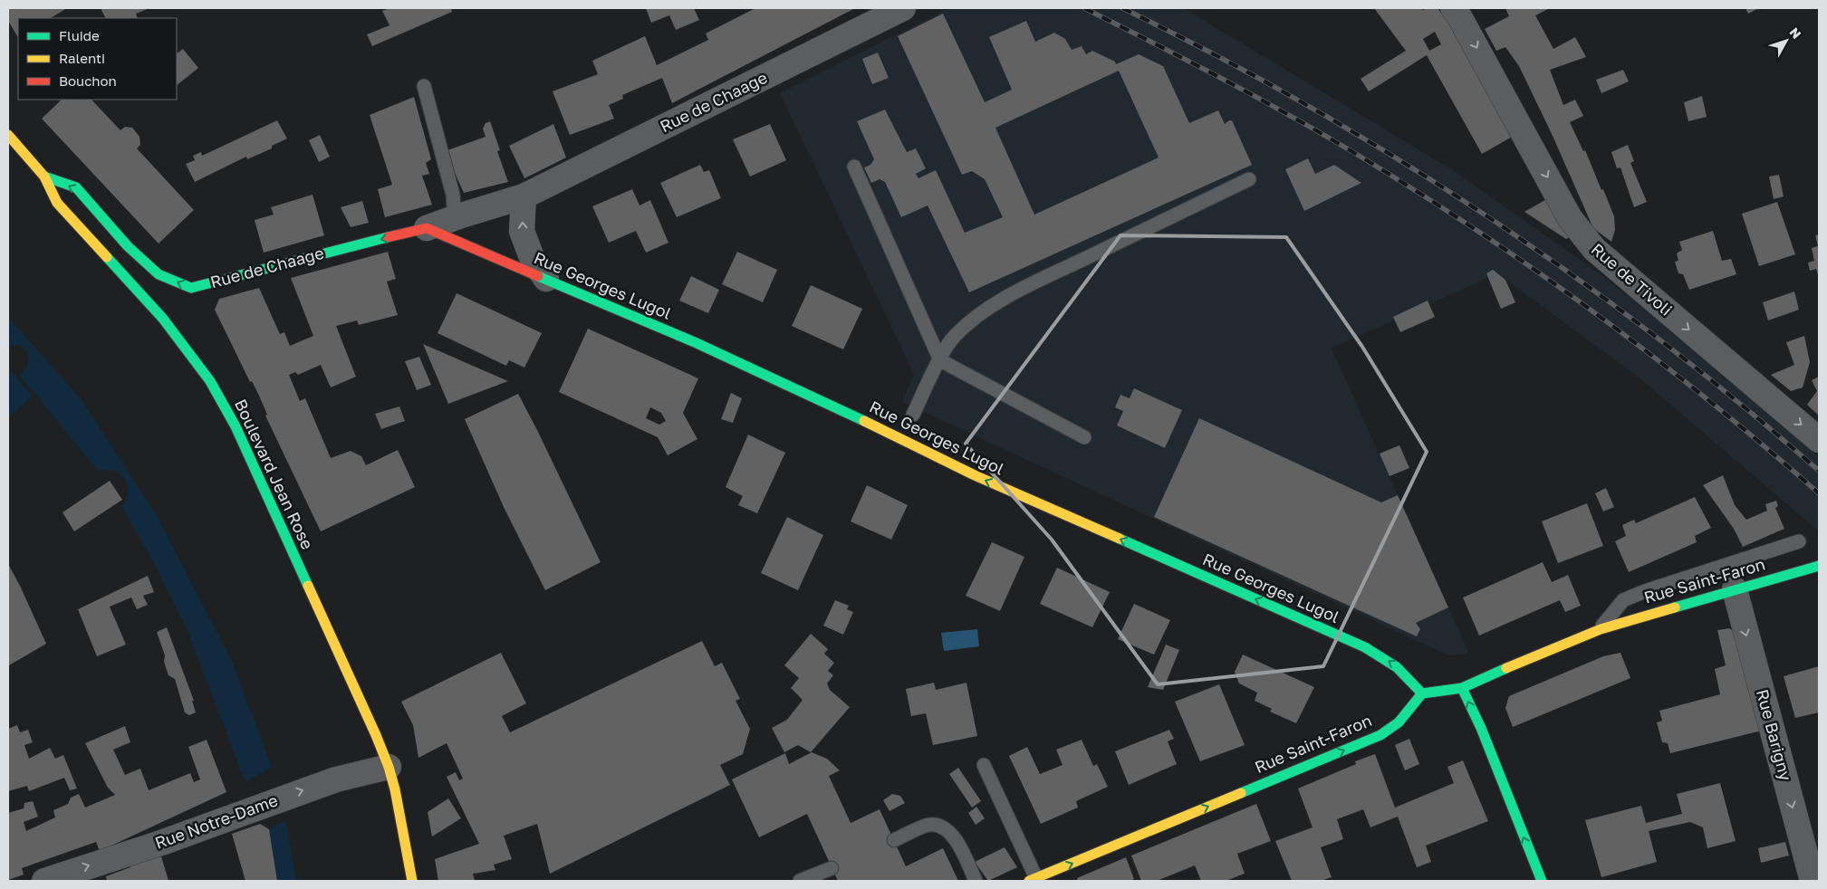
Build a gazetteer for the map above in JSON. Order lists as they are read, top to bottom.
{
  "streets": {
    "street": [
      "Rue de Chaage",
      "Rue de Tivoli",
      "Rue Georges Lugol",
      "Boulevard Jean Rose",
      "Rue Saint-Faron",
      "Rue Barigny",
      "Rue Notre-Dame"
    ]
  },
  "crossings": [
    ["Rue de Chaage", "Rue Georges Lugol"],
    ["Rue de Chaage", "Boulevard Jean Rose"],
    ["Rue Georges Lugol", "Rue Saint-Faron"],
    ["Boulevard Jean Rose", "Rue Notre-Dame"],
    ["Rue Saint-Faron", "Rue Barigny"]
  ],
  "one_way": [
    "Rue de Chaage",
    "Rue de Tivoli",
    "Rue Georges Lugol",
    "Rue Saint-Faron",
    "Rue Barigny",
    "Rue Notre-Dame"
  ],
  "legend": ["Fluide", "Ralenti", "Bouchon"],
  "north": "top right"
}
